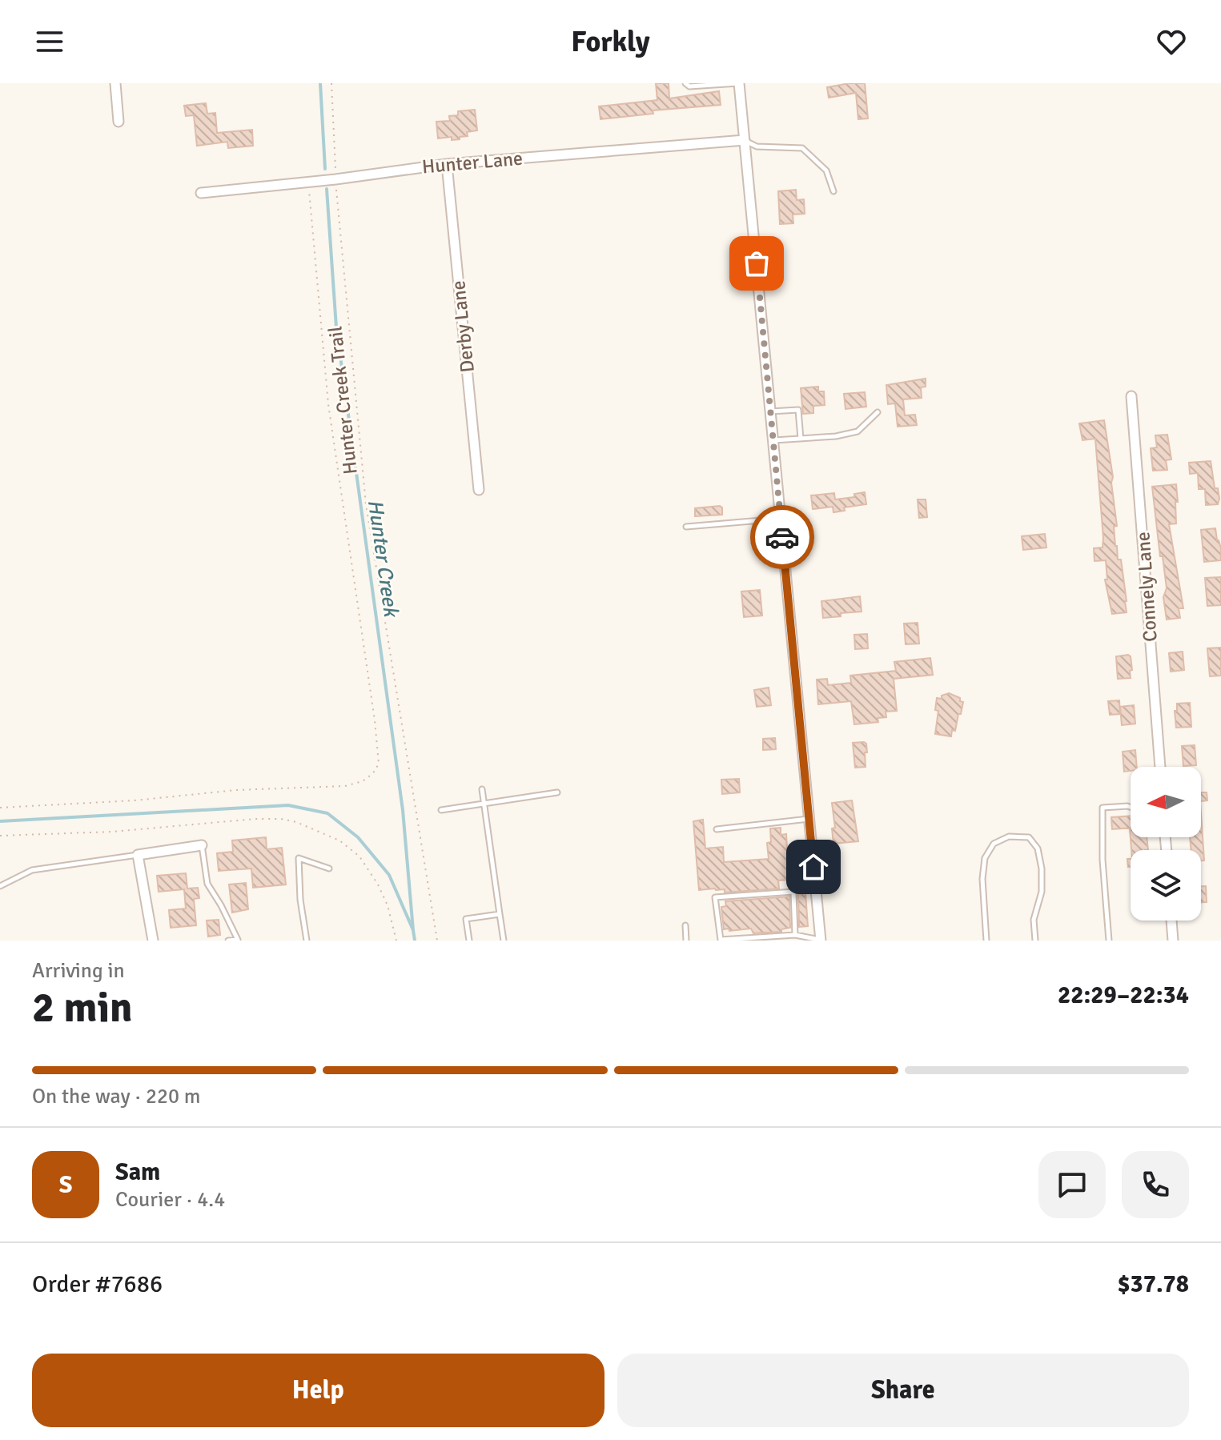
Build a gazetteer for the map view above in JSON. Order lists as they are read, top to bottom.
{
  "streets": {
    "street": ["Hunter Lane", "Derby Lane", "Connely Lane"],
    "path": ["Hunter Creek Trail"]
  },
  "crossings": [
    ["Hunter Lane", "Derby Lane"],
    ["Hunter Lane", "Hunter Creek Trail"]
  ],
  "water": ["Hunter Creek"],
  "north": "left",
  "page": {
    "header": "Forkly",
    "heading": ["2 min", "Arriving in", "22:29–22:34"],
    "panel": [
      "Sam",
      "Courier · 4.4",
      "Order #7686",
      "$37.78"
    ],
    "bar": "On the way · 220 m",
    "round": "S",
    "buttons": ["Help", "Share"]
  }
}
